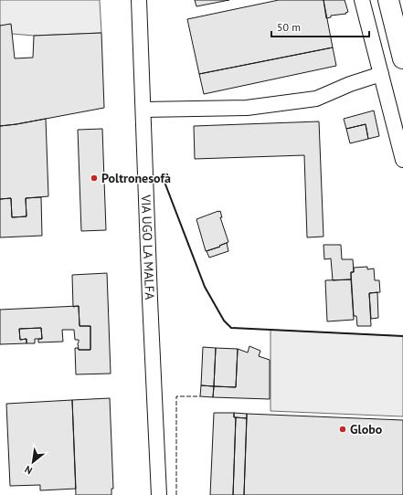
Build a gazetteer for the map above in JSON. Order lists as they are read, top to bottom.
{
  "streets": {
    "street": ["VIA UGO LA MALFA"]
  },
  "places": ["Poltronesofà", "Globo"],
  "scale_bar": "50 m",
  "north": "bottom left"
}
